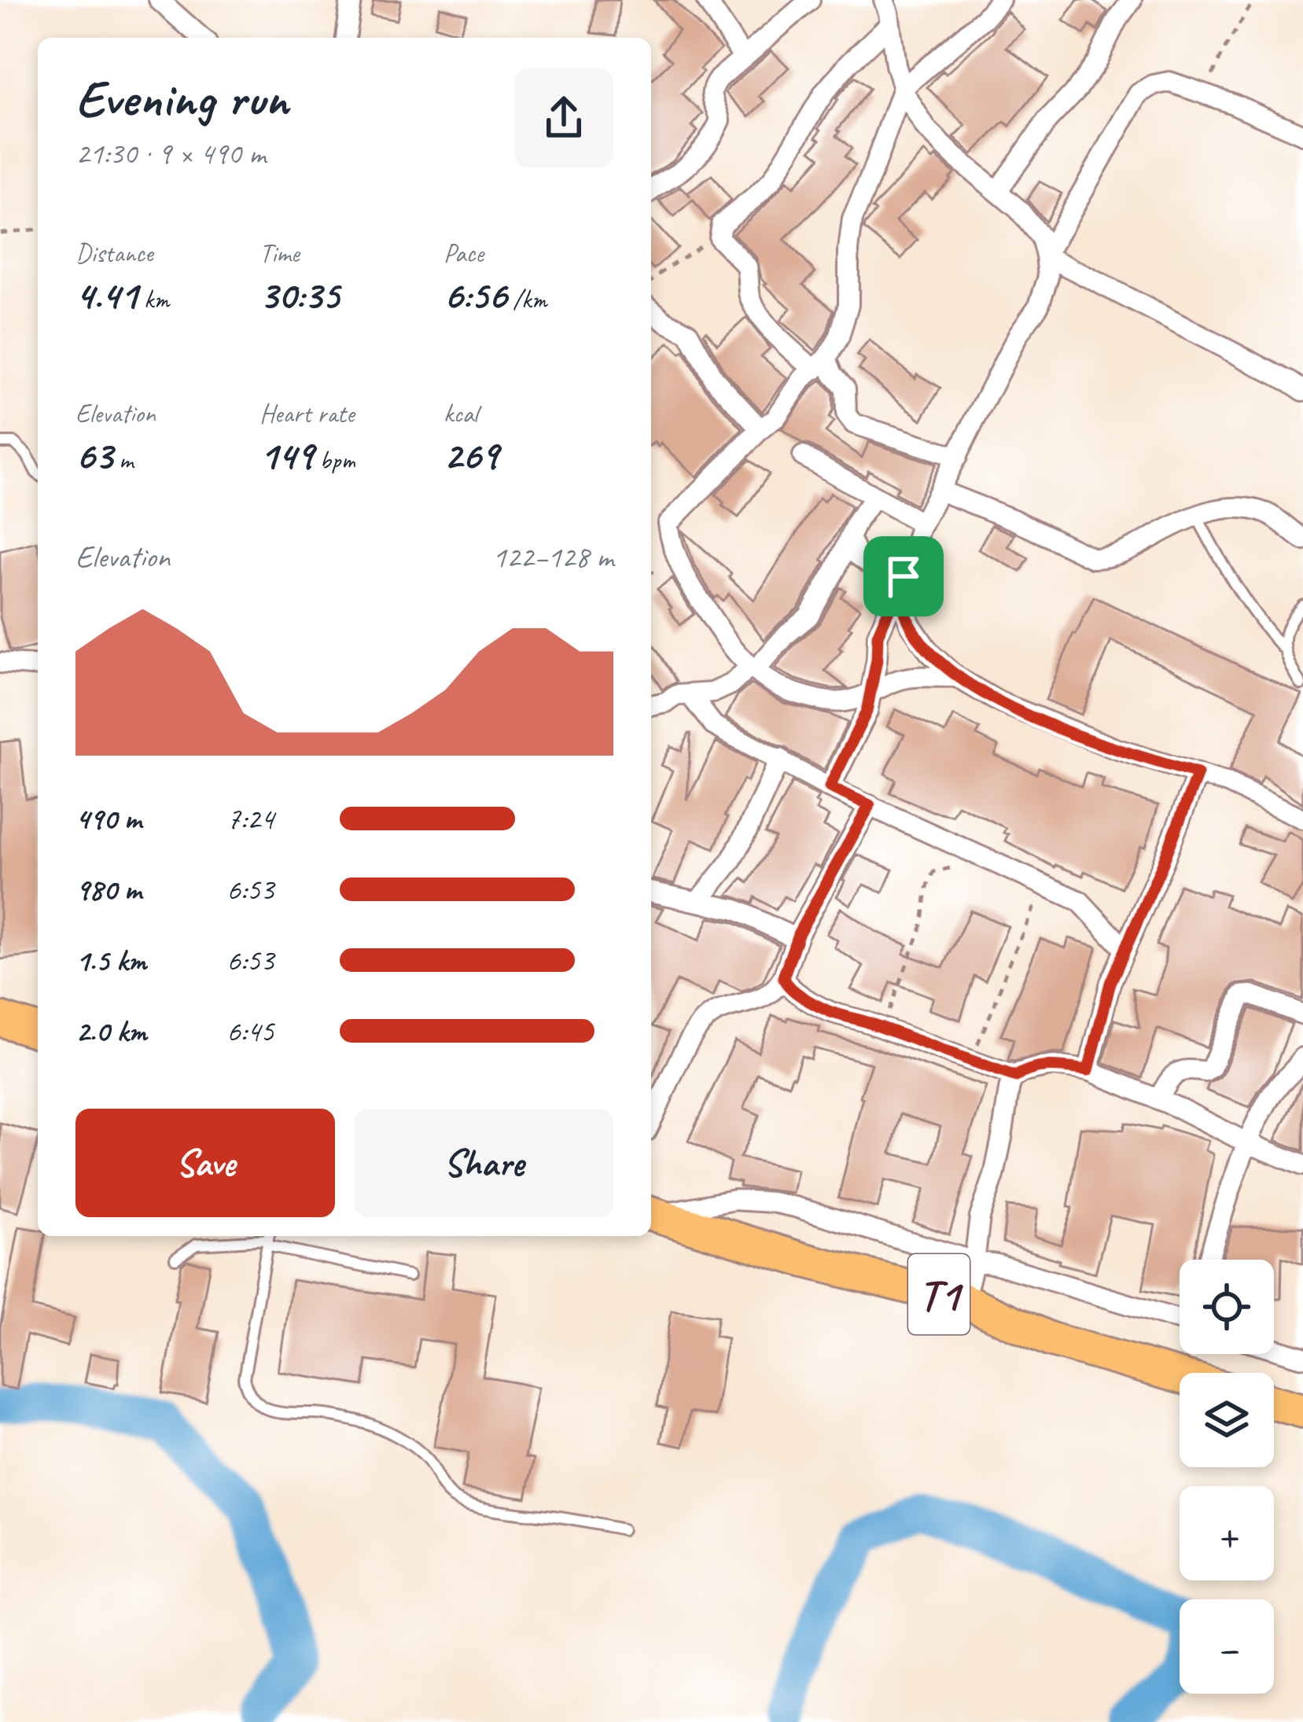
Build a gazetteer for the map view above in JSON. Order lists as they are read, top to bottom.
{
  "streets": {
    "highway": ["T1"]
  },
  "page": {
    "heading": ["Evening run", "21:30 · 9 × 490 m"],
    "stats": [
      ["Distance", "4.41 km"],
      ["Time", "30:35"],
      ["Pace", "6:56 /km"],
      ["Elevation", "63 m"],
      ["Heart rate", "149 bpm"],
      ["kcal", "269"]
    ],
    "chart": ["Elevation", "122–128 m"],
    "list": [
      {
        "name": "490 m",
        "note": "7:24"
      },
      {
        "name": "980 m",
        "note": "6:53"
      },
      {
        "name": "1.5 km",
        "note": "6:53"
      },
      {
        "name": "2.0 km",
        "note": "6:45"
      }
    ],
    "buttons": ["Save", "Share"],
    "map_buttons": ["+", "−"]
  }
}
